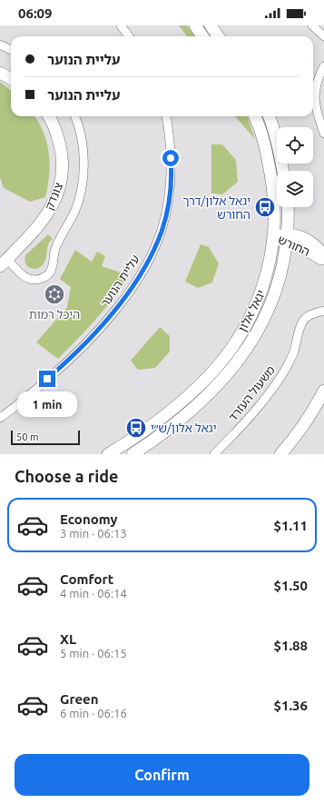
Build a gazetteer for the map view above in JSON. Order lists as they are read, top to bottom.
{
  "streets": {
    "street": [
      "צונדק",
      "החורש",
      "עליית הנוער",
      "יגאל אלון",
      "משעול העזרד"
    ]
  },
  "crossings": [
    ["החורש", "יגאל אלון"]
  ],
  "places": {
    "bus stop": ["יגאל אלון/דרך החורש", "יגאל אלון/ש״י"],
    "synagogue": ["היכל רמות"]
  },
  "scale_bar": "50 m",
  "page": {
    "status": "06:09",
    "banner": ["עליית הנוער", "עליית הנוער"],
    "bubble": "1 min",
    "scale": "50 m",
    "heading": "Choose a ride",
    "list": [
      {
        "name": "Economy",
        "note": "3 min · 06:13",
        "value": "$1.11"
      },
      {
        "name": "Comfort",
        "note": "4 min · 06:14",
        "value": "$1.50"
      },
      {
        "name": "XL",
        "note": "5 min · 06:15",
        "value": "$1.88"
      },
      {
        "name": "Green",
        "note": "6 min · 06:16",
        "value": "$1.36"
      }
    ],
    "buttons": "Confirm"
  }
}
